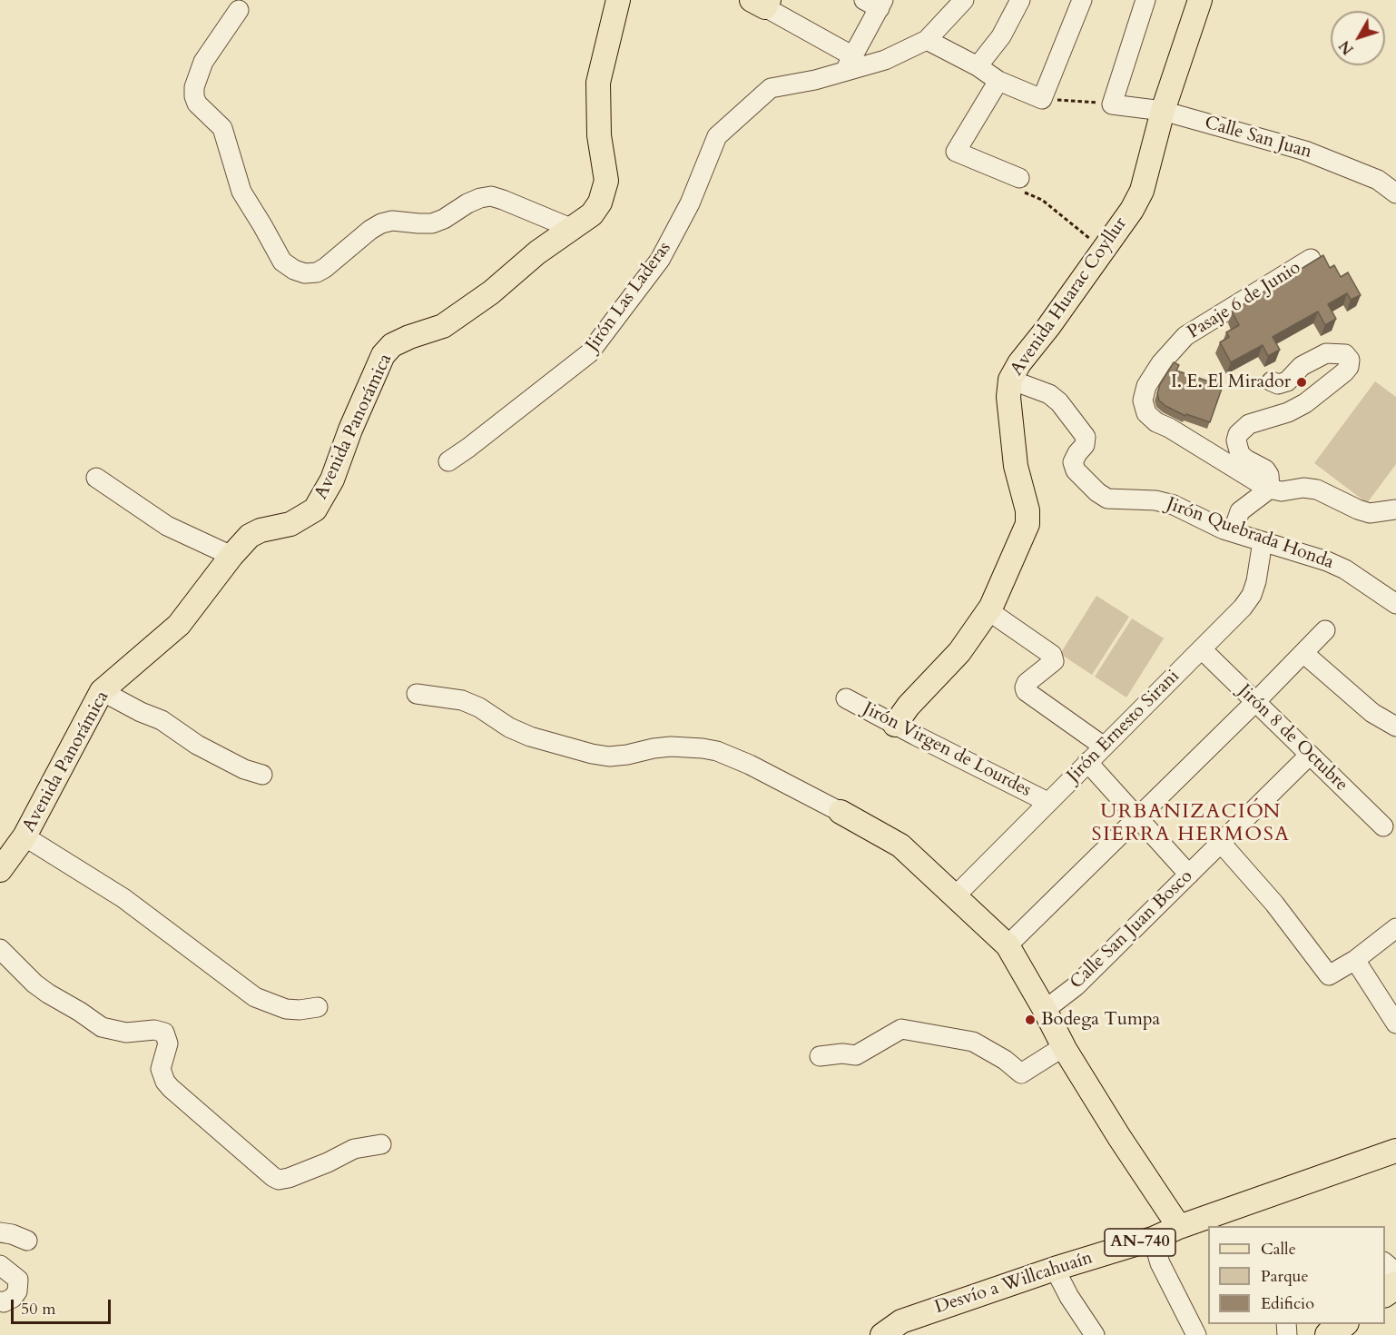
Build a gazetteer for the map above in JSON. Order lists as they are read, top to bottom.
{
  "streets": {
    "main road": [
      "Avenida Huarac Coyllur",
      "Avenida Panorámica",
      "AN-740",
      "Desvío a Willcahuaín"
    ],
    "street": [
      "Calle San Juan",
      "Jirón Las Laderas",
      "Pasaje 6 de Junio",
      "Jirón Quebrada Honda",
      "Jirón Ernesto Sirani",
      "Jirón 8 de Octubre",
      "Jirón Virgen de Lourdes",
      "Calle San Juan Bosco"
    ]
  },
  "crossings": [
    ["Calle San Juan", "Avenida Huarac Coyllur"],
    ["Avenida Huarac Coyllur", "Jirón Quebrada Honda"],
    ["Avenida Huarac Coyllur", "Jirón Virgen de Lourdes"],
    ["Jirón Quebrada Honda", "Jirón Ernesto Sirani"],
    ["Jirón Ernesto Sirani", "Jirón 8 de Octubre"],
    ["Jirón Ernesto Sirani", "Jirón Virgen de Lourdes"],
    ["Jirón 8 de Octubre", "Calle San Juan Bosco"]
  ],
  "districts": ["URBANIZACIÓN SIERRA HERMOSA"],
  "places": ["I. E. El Mirador", "Bodega Tumpa"],
  "legend": ["Calle", "Parque", "Edificio"],
  "scale_bar": "50 m",
  "north": "bottom left"
}
